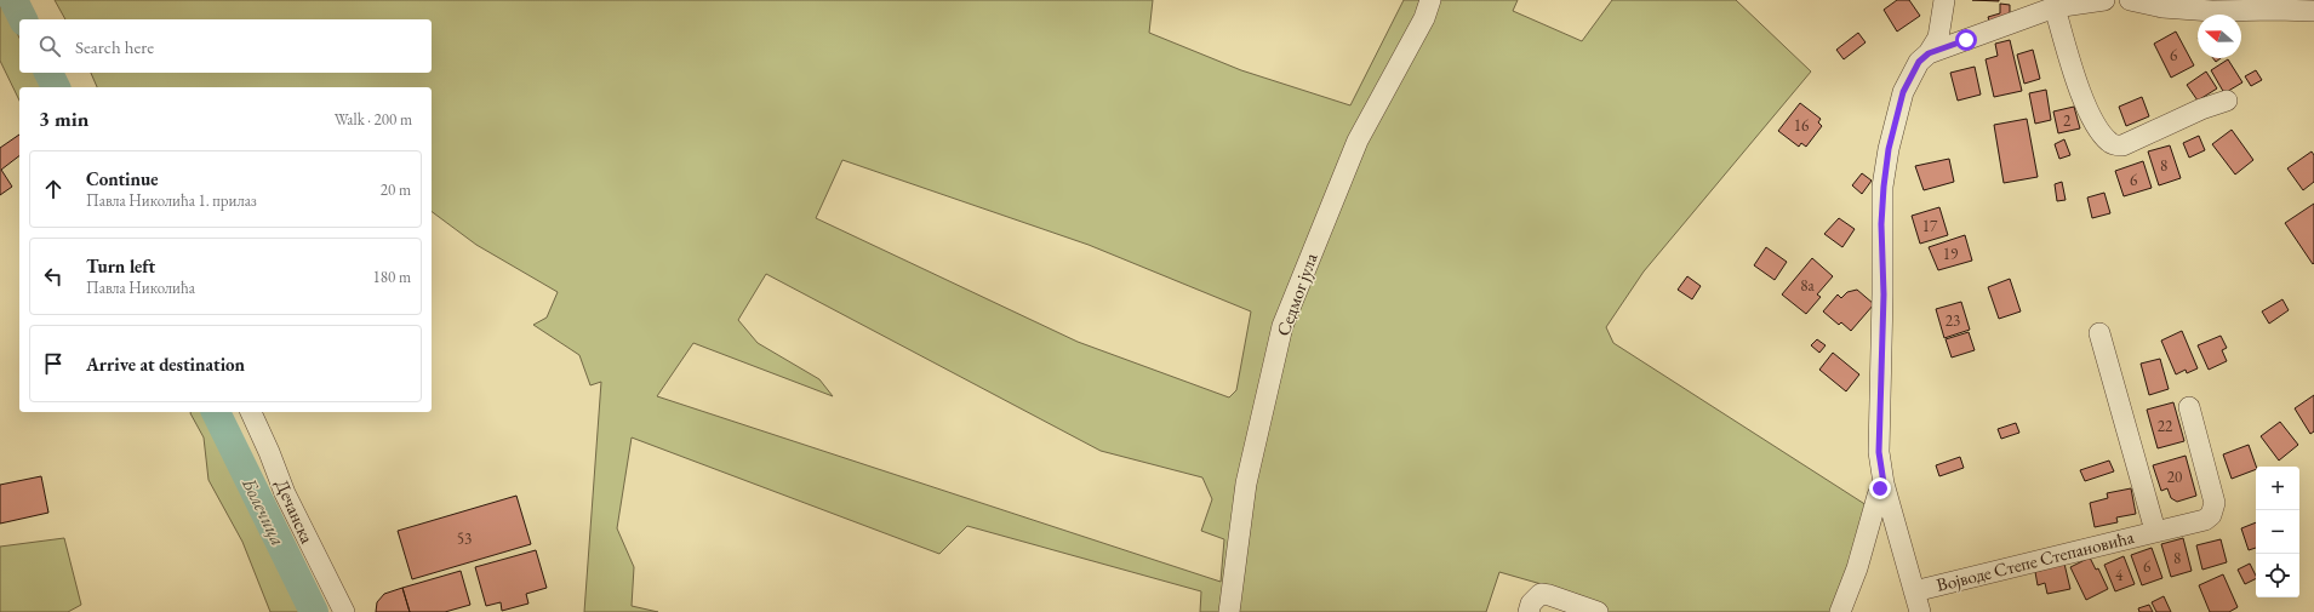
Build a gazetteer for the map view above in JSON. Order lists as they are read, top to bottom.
{
  "streets": {
    "street": ["Седмог јула", "Дечанска", "Војводе Степе Степановића"]
  },
  "water": ["Болечица"],
  "house_numbers": [
    "6",
    "2",
    "16",
    "8",
    "6",
    "17",
    "19",
    "8a",
    "23",
    "22",
    "20",
    "53",
    "8",
    "6",
    "4"
  ],
  "north": "left",
  "page": {
    "search": "Search here",
    "heading": ["3 min", "Walk · 200 m"],
    "list": [
      ["Continue", "Павла Николића 1. прилаз", "20 m"],
      ["Turn left", "Павла Николића", "180 m"],
      "Arrive at destination"
    ],
    "map_buttons": ["+", "−"]
  }
}
